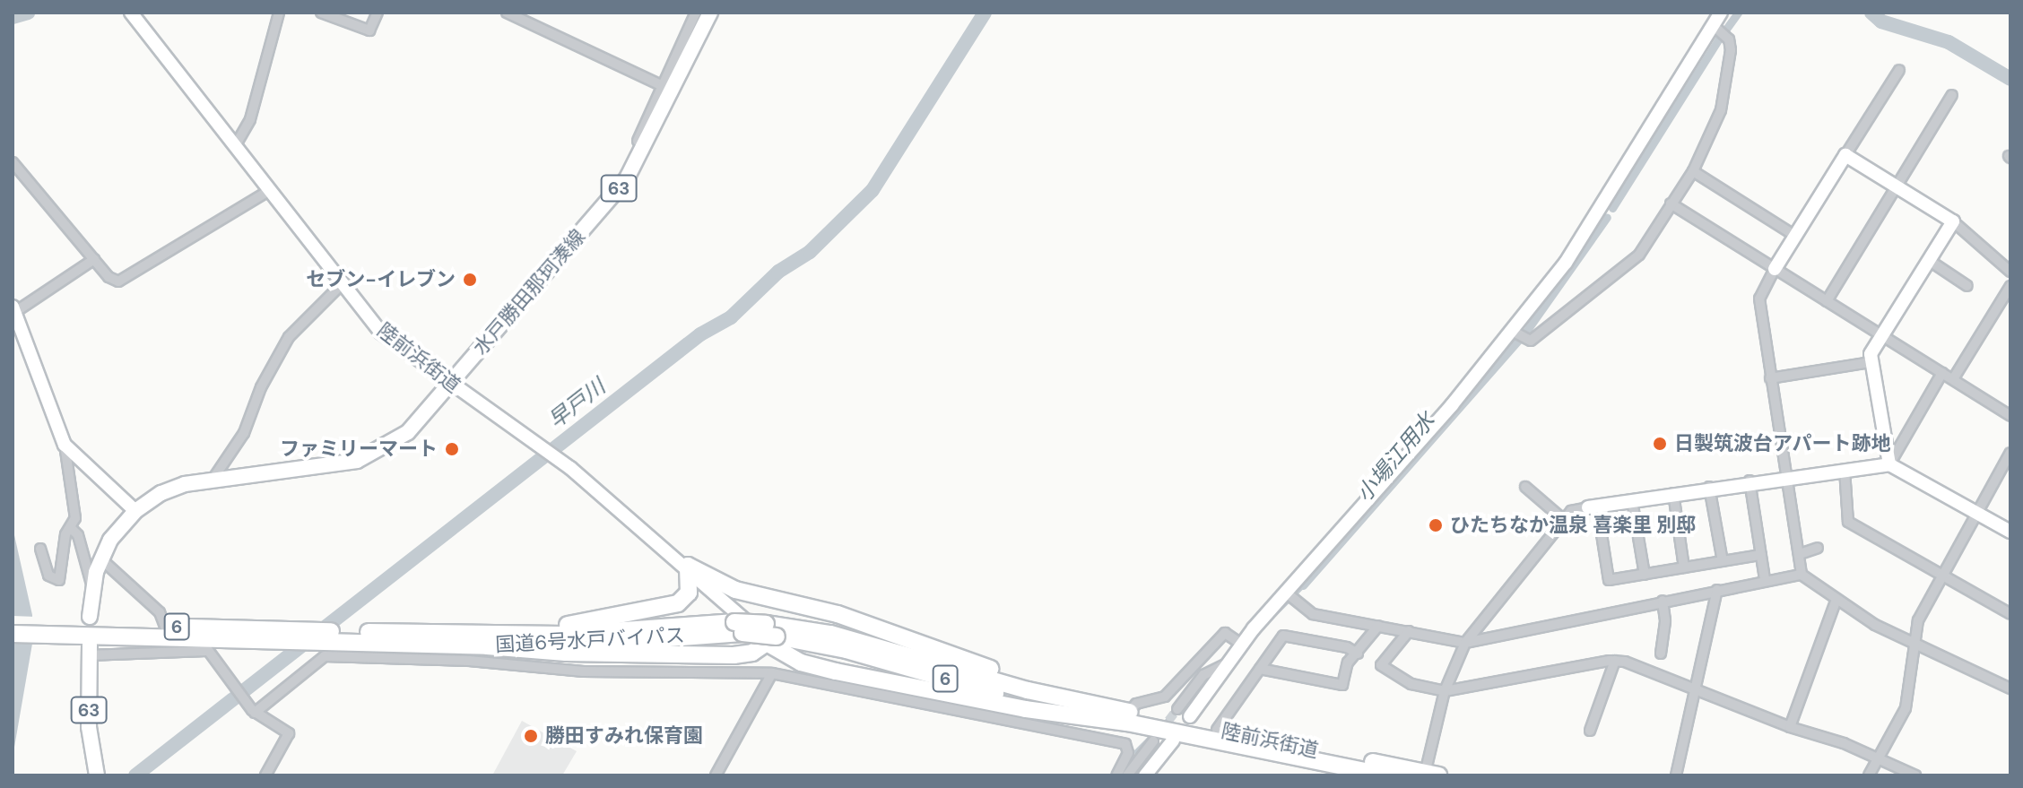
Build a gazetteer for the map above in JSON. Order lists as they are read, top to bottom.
{
  "streets": {
    "highway": ["陸前浜街道", "6", "国道6号水戸バイパス"],
    "main road": ["63", "水戸勝田那珂湊線"]
  },
  "crossings": [
    ["水戸勝田那珂湊線", "陸前浜街道"],
    ["陸前浜街道", "国道6号水戸バイパス"]
  ],
  "water": ["早戸川", "小場江用水"],
  "places": [
    "セブン-イレブン",
    "日製筑波台アパート跡地",
    "ファミリーマート",
    "ひたちなか温泉 喜楽里 別邸",
    "勝田すみれ保育園"
  ]
}
